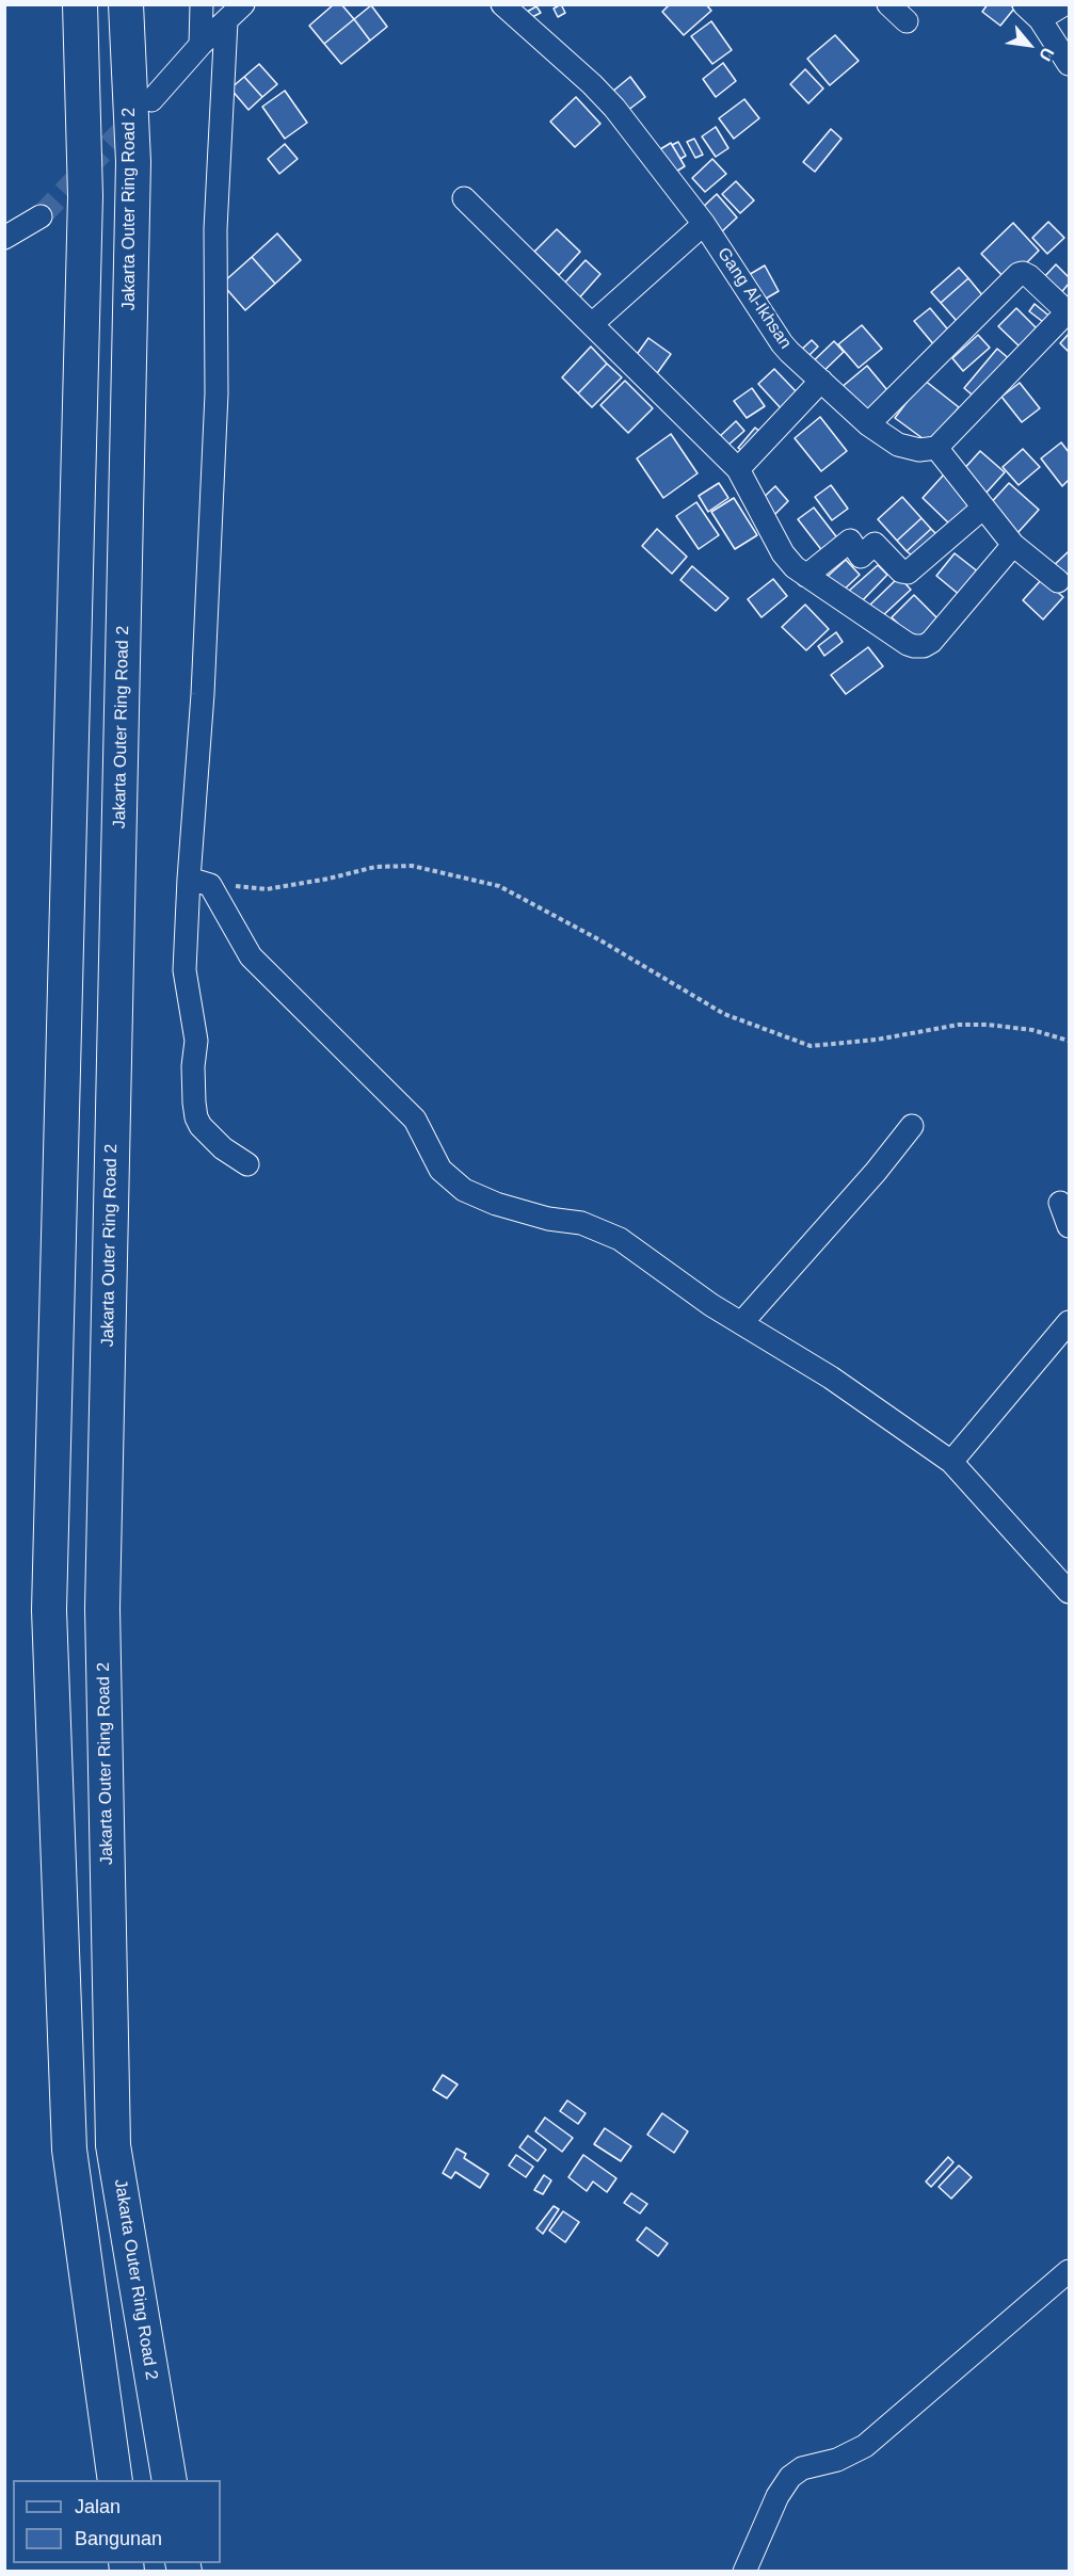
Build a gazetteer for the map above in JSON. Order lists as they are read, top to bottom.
{
  "streets": {
    "highway": ["Jakarta Outer Ring Road 2"],
    "street": ["Gang Al-Ikhsan"]
  },
  "legend": ["Jalan", "Bangunan"],
  "north": "bottom right"
}
